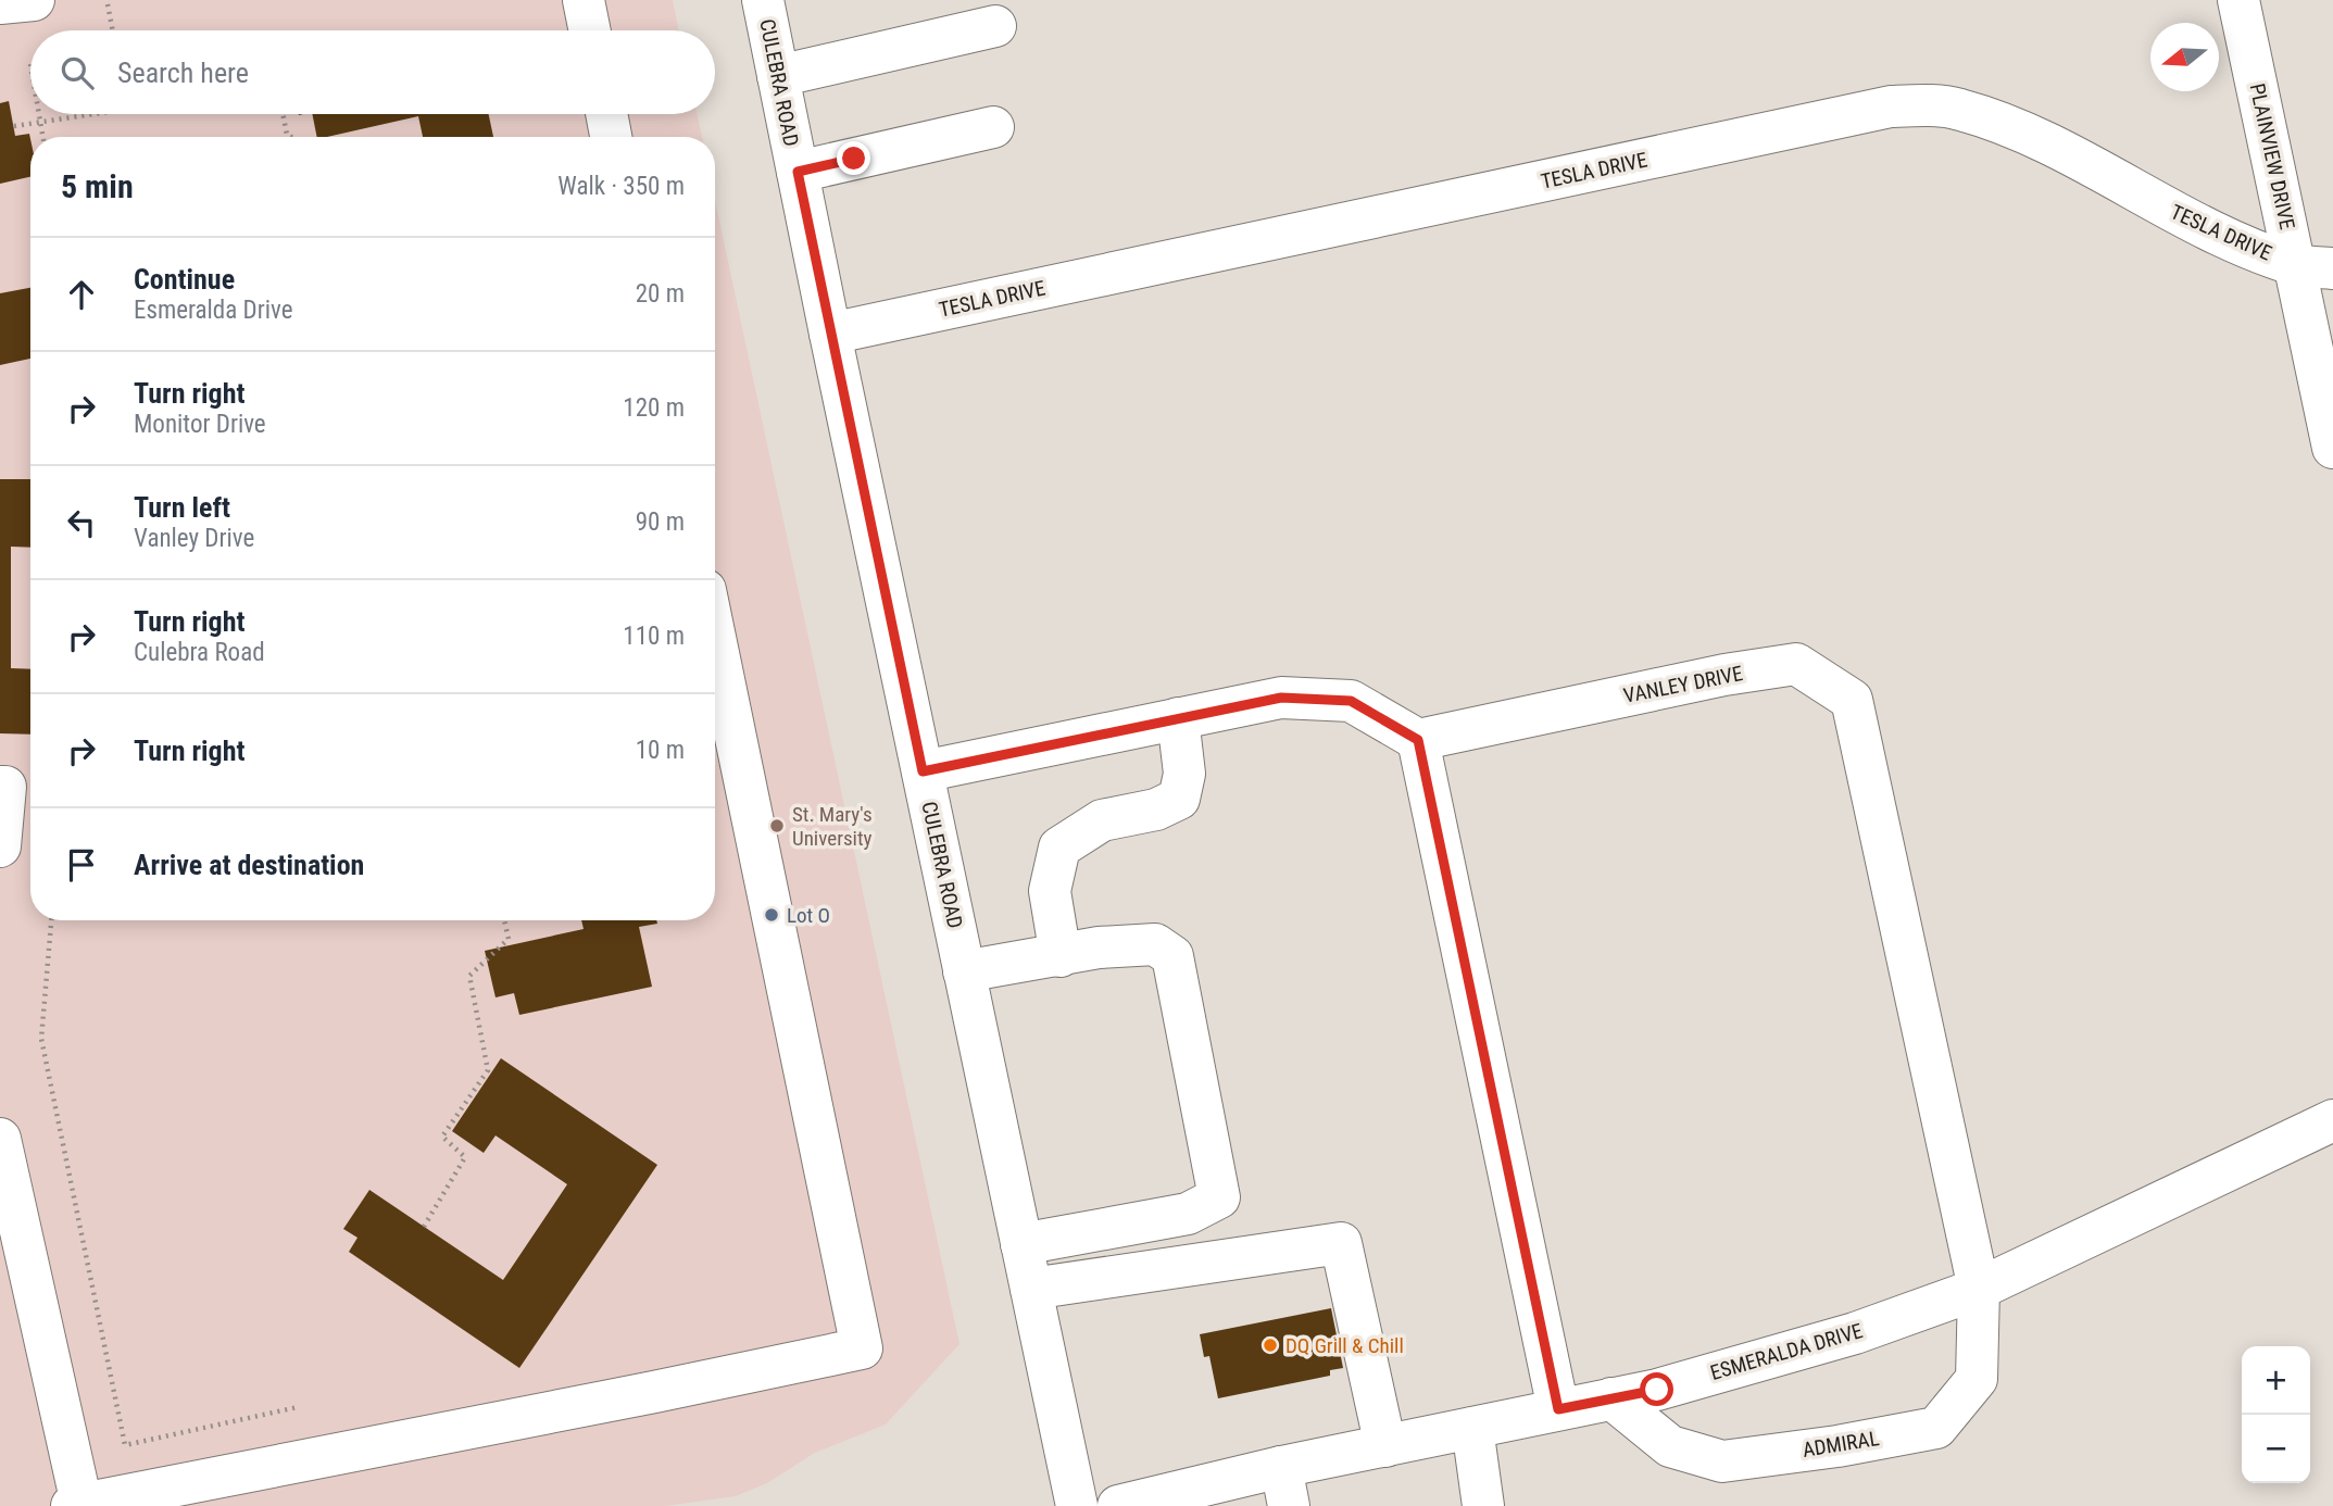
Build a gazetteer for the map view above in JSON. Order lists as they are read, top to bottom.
{
  "streets": {
    "street": [
      "CULEBRA ROAD",
      "PLAINVIEW DRIVE",
      "TESLA DRIVE",
      "VANLEY DRIVE",
      "ESMERALDA DRIVE",
      "ADMIRAL"
    ]
  },
  "crossings": [
    ["CULEBRA ROAD", "TESLA DRIVE"],
    ["PLAINVIEW DRIVE", "TESLA DRIVE"],
    ["VANLEY DRIVE", "ESMERALDA DRIVE"],
    ["VANLEY DRIVE", "ADMIRAL"],
    ["ESMERALDA DRIVE", "ADMIRAL"]
  ],
  "places": ["St. Mary's University", "Lot O", "DQ Grill & Chill"],
  "north": "left",
  "page": {
    "search": "Search here",
    "heading": ["5 min", "Walk · 350 m"],
    "list": [
      ["Continue", "Esmeralda Drive", "20 m"],
      ["Turn right", "Monitor Drive", "120 m"],
      ["Turn left", "Vanley Drive", "90 m"],
      ["Turn right", "Culebra Road", "110 m"],
      ["Turn right", "10 m"],
      "Arrive at destination"
    ],
    "map_buttons": ["+", "−"]
  }
}
